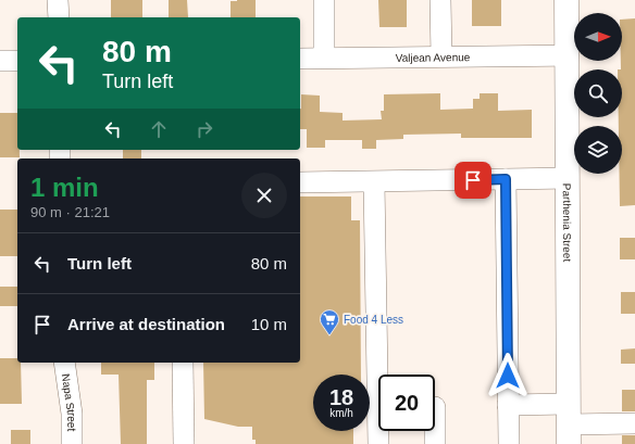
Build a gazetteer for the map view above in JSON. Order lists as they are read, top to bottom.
{
  "streets": {
    "main road": ["Parthenia Street"],
    "street": ["Valjean Avenue", "Napa Street"]
  },
  "crossings": [
    ["Valjean Avenue", "Parthenia Street"]
  ],
  "places": {
    "supermarket": ["Food 4 Less"]
  },
  "north": "right",
  "page": {
    "turn": ["80 m", "Turn left"],
    "heading": ["1 min", "90 m · 21:21"],
    "list": [
      {
        "name": "Turn left",
        "value": "80 m"
      },
      {
        "name": "Arrive at destination",
        "value": "10 m"
      }
    ],
    "speed": "18 km/h",
    "limit": "20"
  }
}
